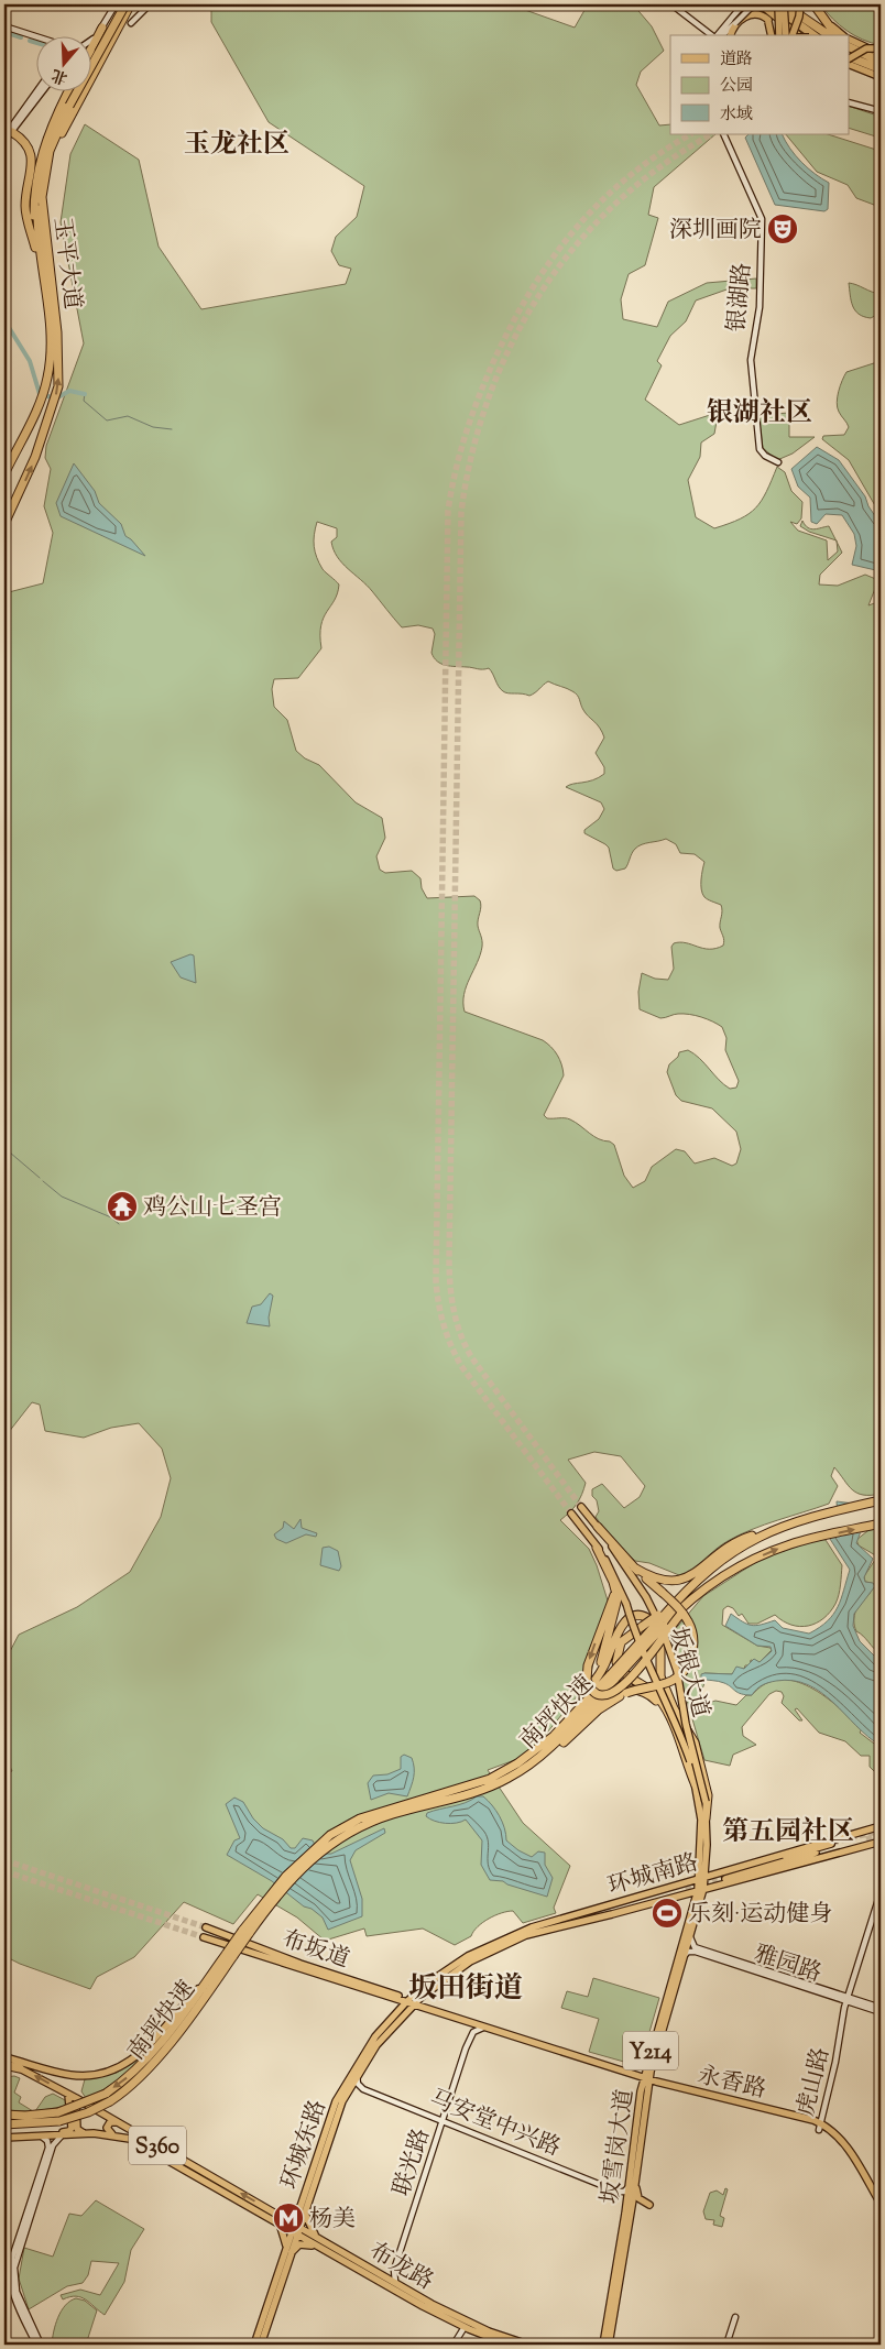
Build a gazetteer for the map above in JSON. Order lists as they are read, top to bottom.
{
  "streets": {
    "highway": ["玉平大道", "南坪快速"],
    "main road": [
      "坂银大道",
      "环城南路",
      "布坂道",
      "Y214",
      "永香路",
      "环城东路",
      "S360",
      "坂雪岗大道",
      "布龙路"
    ],
    "street": [
      "银湖路",
      "雅园路",
      "虎山路",
      "马安堂中兴路",
      "联光路"
    ]
  },
  "crossings": [
    ["坂银大道", "坂雪岗大道"],
    ["环城南路", "布坂道"],
    ["环城南路", "永香路"],
    ["环城南路", "环城东路"],
    ["环城南路", "坂雪岗大道"],
    ["布坂道", "永香路"],
    ["布坂道", "环城东路"],
    ["雅园路", "虎山路"],
    ["雅园路", "坂雪岗大道"],
    ["永香路", "虎山路"],
    ["永香路", "环城东路"],
    ["永香路", "坂雪岗大道"],
    ["永香路", "联光路"],
    ["马安堂中兴路", "环城东路"],
    ["马安堂中兴路", "坂雪岗大道"],
    ["马安堂中兴路", "联光路"],
    ["环城东路", "布龙路"],
    ["联光路", "布龙路"]
  ],
  "districts": [
    "玉龙社区",
    "银湖社区",
    "第五园社区",
    "坂田街道"
  ],
  "places": {
    "theatre": ["深圳画院"],
    "temple": ["鸡公山七圣宫"],
    "sports": ["乐刻·运动健身"],
    "metro station": ["杨美"]
  },
  "legend": ["道路", "公园", "水域"],
  "north": "bottom"
}
